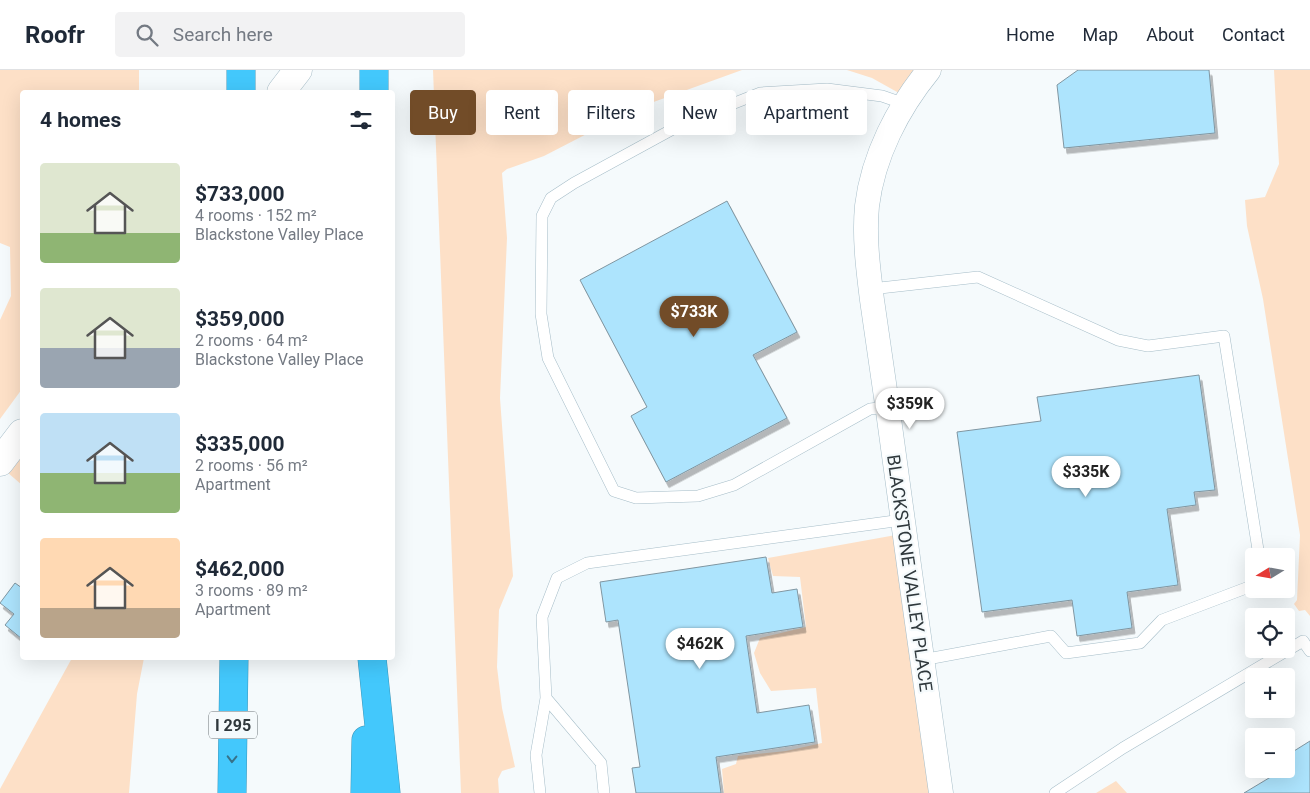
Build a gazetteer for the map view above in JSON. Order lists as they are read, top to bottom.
{
  "streets": {
    "highway": ["I 295"],
    "street": ["BLACKSTONE VALLEY PLACE"]
  },
  "north": "left",
  "page": {
    "header": "Roofr",
    "search": "Search here",
    "nav": [
      "Home",
      "Map",
      "About",
      "Contact"
    ],
    "chip": [
      "Buy",
      "Rent",
      "Filters",
      "New",
      "Apartment"
    ],
    "heading": "4 homes",
    "list": [
      {
        "name": "$733,000",
        "note": "4 rooms · 152 m² · Blackstone Valley Place"
      },
      {
        "name": "$359,000",
        "note": "2 rooms · 64 m² · Blackstone Valley Place"
      },
      {
        "name": "$335,000",
        "note": "2 rooms · 56 m² · Apartment"
      },
      {
        "name": "$462,000",
        "note": "3 rooms · 89 m² · Apartment"
      }
    ],
    "price": [
      "$733K",
      "$359K",
      "$335K",
      "$462K"
    ],
    "map_buttons": ["+", "−"]
  }
}
